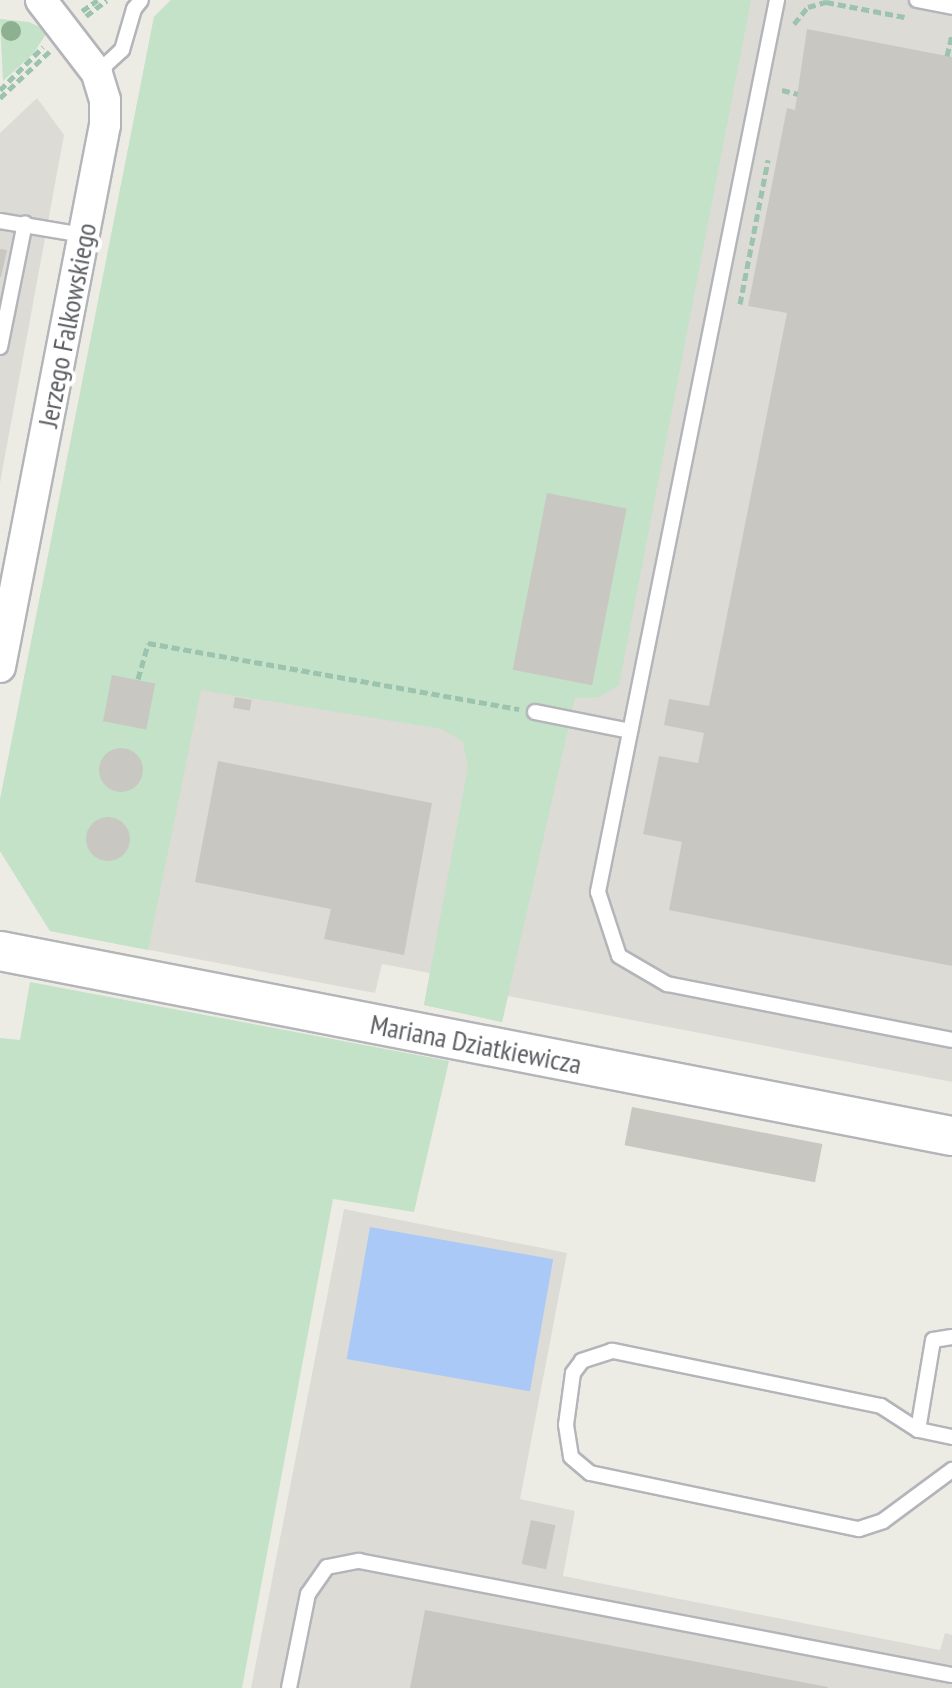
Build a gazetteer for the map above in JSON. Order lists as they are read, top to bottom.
{
  "streets": {
    "street": ["Jerzego Falkowskiego", "Mariana Dziatkiewicza"]
  }
}
